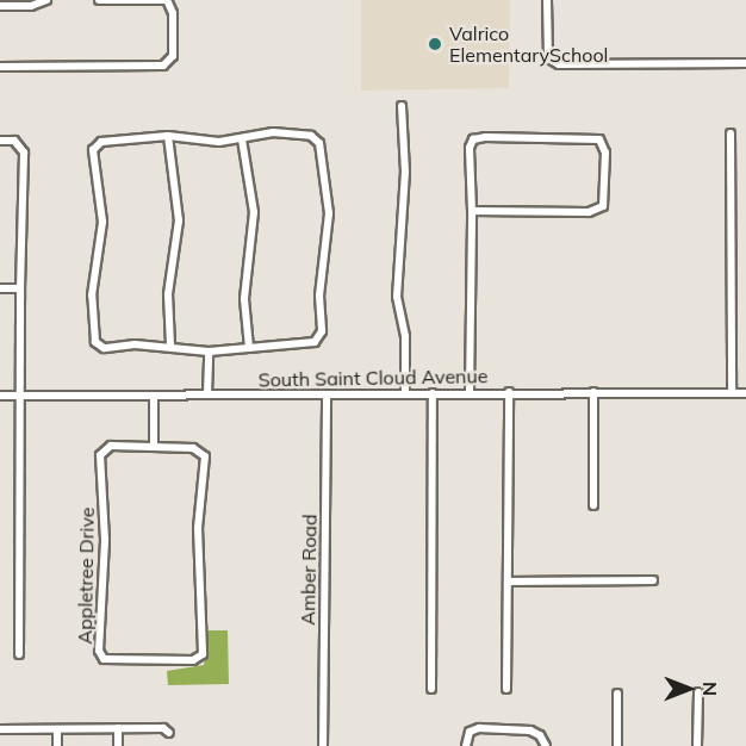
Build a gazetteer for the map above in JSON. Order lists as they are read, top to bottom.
{
  "streets": {
    "street": ["South Saint Cloud Avenue", "Amber Road", "Appletree Drive"]
  },
  "crossings": [
    ["South Saint Cloud Avenue", "Amber Road"]
  ],
  "places": ["Valrico ElementarySchool"],
  "north": "right"
}
